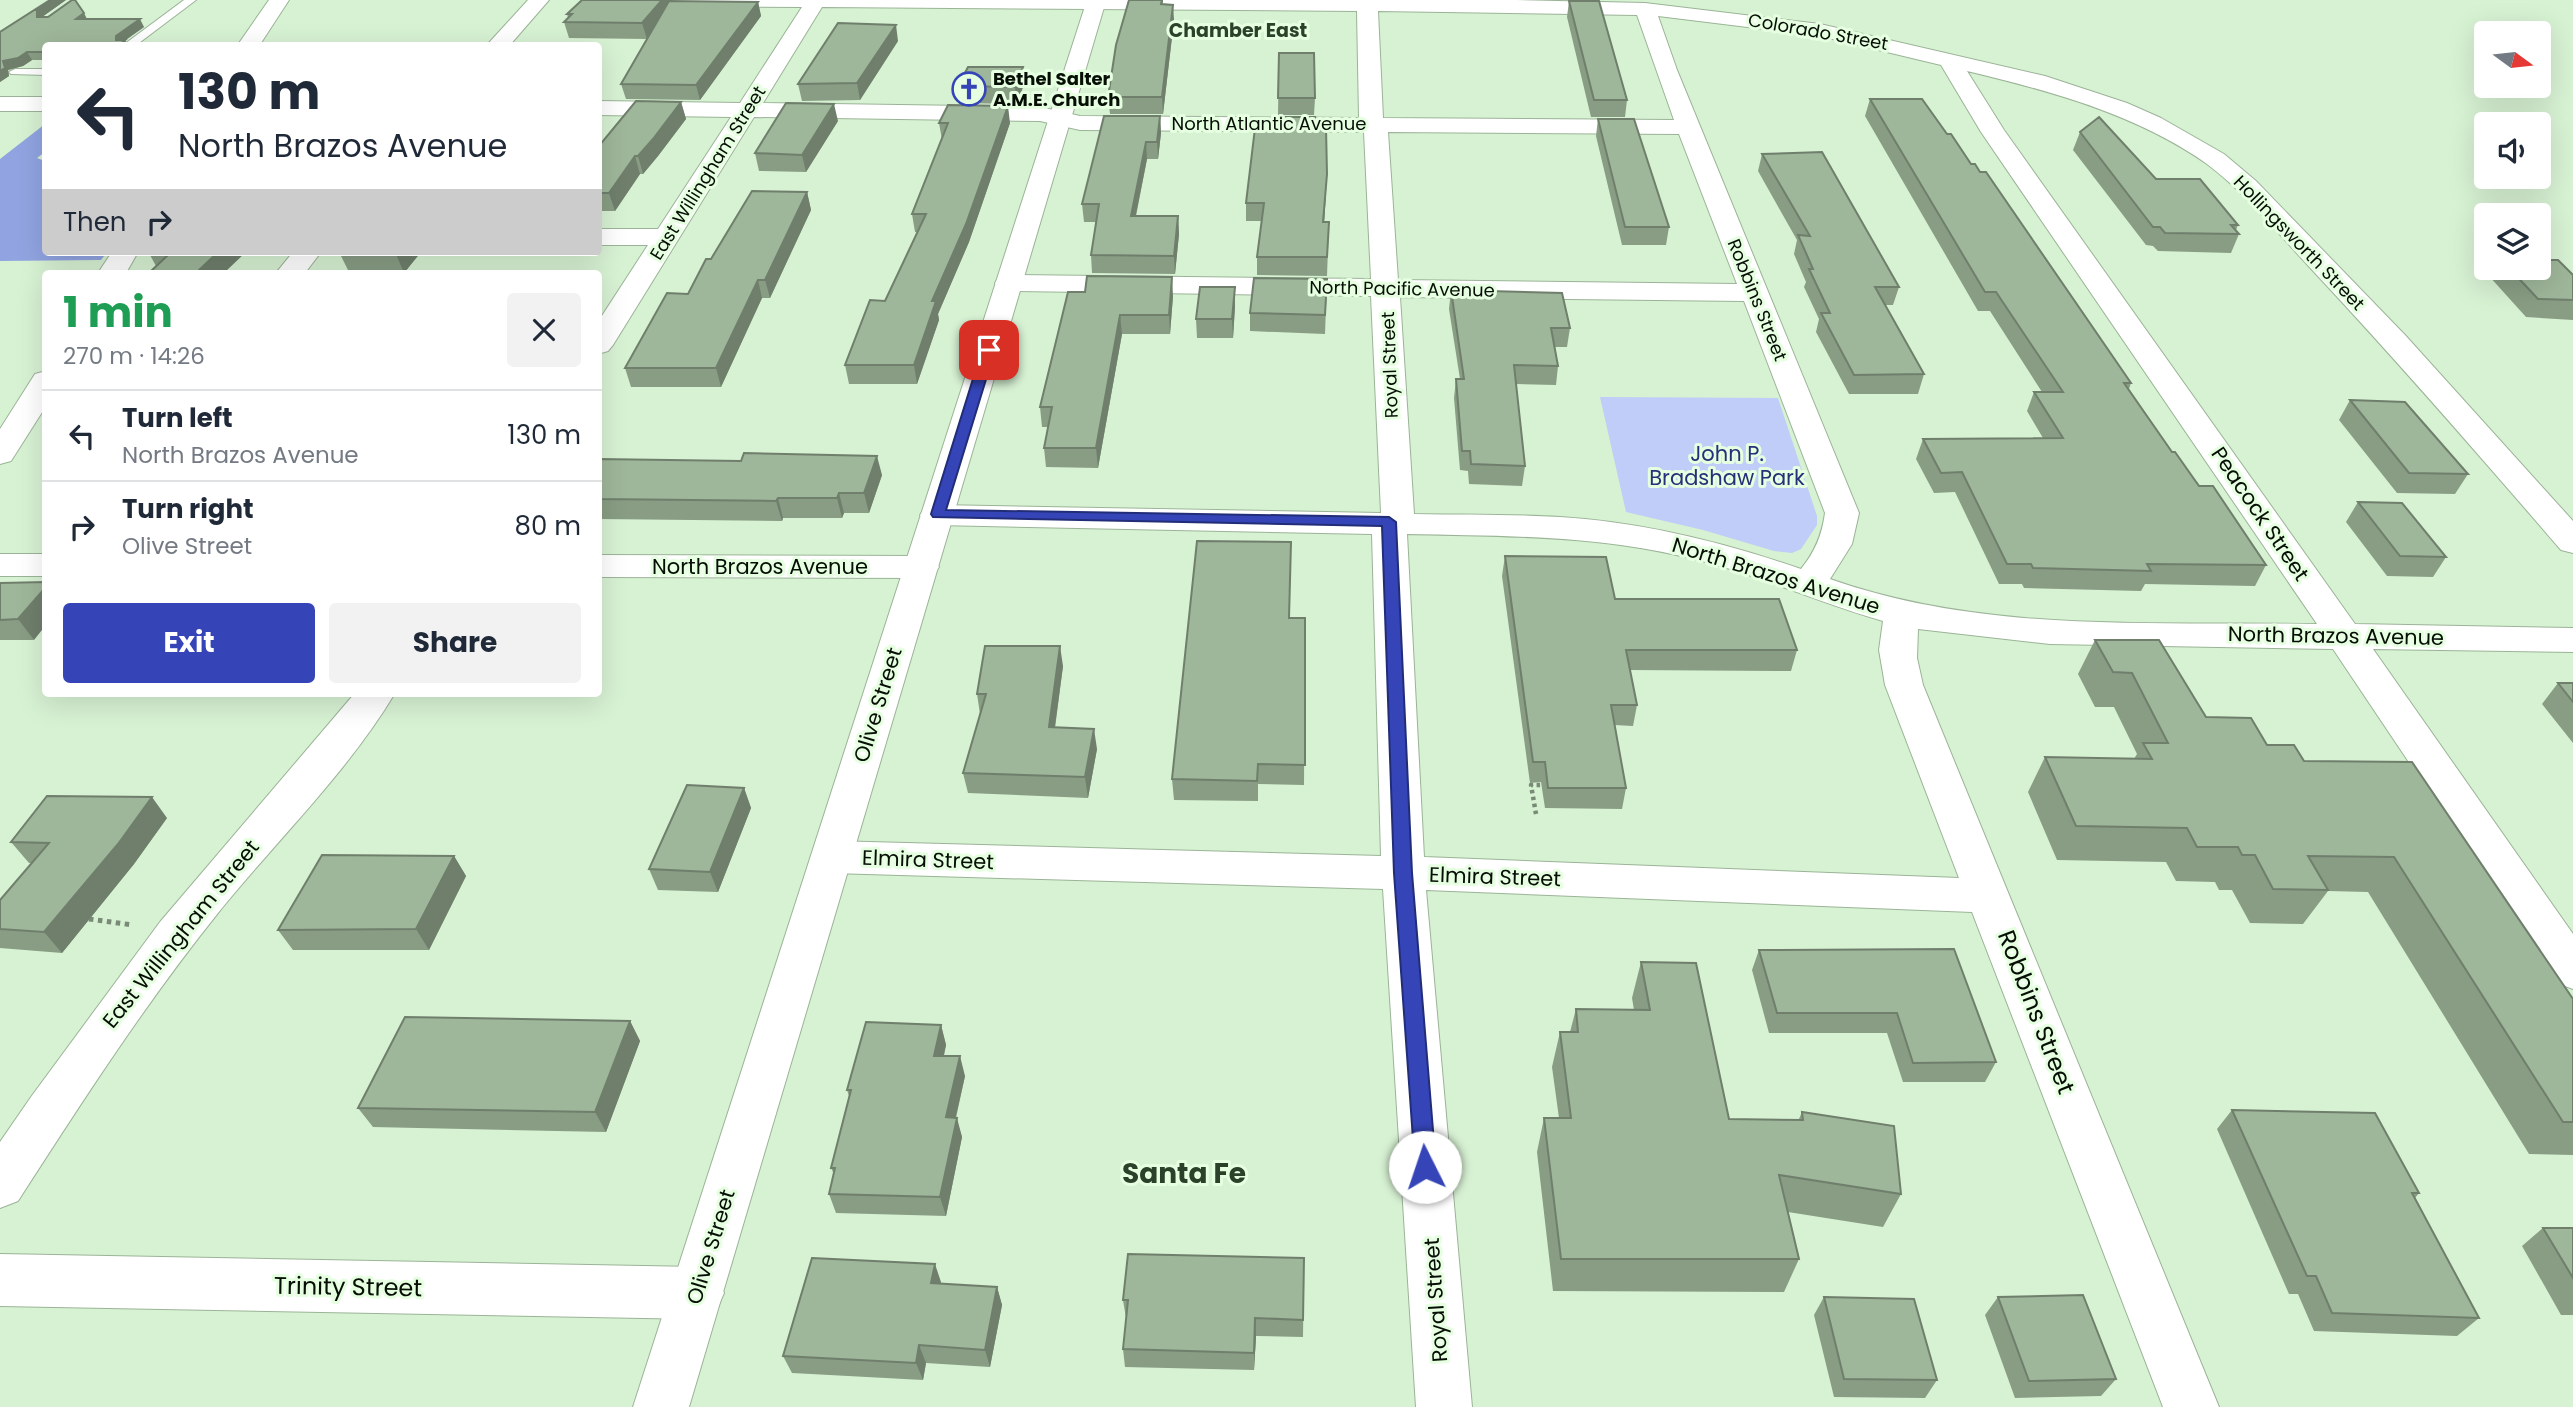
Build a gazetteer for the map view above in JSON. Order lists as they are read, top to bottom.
{
  "streets": {
    "street": [
      "Colorado Street",
      "North Atlantic Avenue",
      "East Willingham Street",
      "Hollingsworth Street",
      "North Pacific Avenue",
      "Robbins Street",
      "Royal Street",
      "Peacock Street",
      "North Brazos Avenue",
      "Olive Street",
      "Elmira Street",
      "Trinity Street"
    ]
  },
  "crossings": [
    ["Colorado Street", "East Willingham Street"],
    ["Colorado Street", "Hollingsworth Street"],
    ["Colorado Street", "Robbins Street"],
    ["Colorado Street", "Royal Street"],
    ["Colorado Street", "Peacock Street"],
    ["Colorado Street", "Olive Street"],
    ["North Atlantic Avenue", "East Willingham Street"],
    ["North Atlantic Avenue", "Robbins Street"],
    ["North Atlantic Avenue", "Royal Street"],
    ["North Atlantic Avenue", "Olive Street"],
    ["Hollingsworth Street", "Peacock Street"],
    ["North Pacific Avenue", "Robbins Street"],
    ["North Pacific Avenue", "Royal Street"],
    ["North Pacific Avenue", "Olive Street"],
    ["Robbins Street", "North Brazos Avenue"],
    ["Robbins Street", "Elmira Street"],
    ["Royal Street", "North Brazos Avenue"],
    ["Royal Street", "Elmira Street"],
    ["Peacock Street", "North Brazos Avenue"],
    ["North Brazos Avenue", "Olive Street"],
    ["Olive Street", "Elmira Street"],
    ["Olive Street", "Trinity Street"]
  ],
  "districts": ["Chamber East", "Santa Fe"],
  "parks": ["John P. Bradshaw Park"],
  "places": {
    "church": ["Bethel Salter A.M.E. Church"]
  },
  "north": "right",
  "page": {
    "turn": ["130 m", "North Brazos Avenue"],
    "then": "Then",
    "heading": ["1 min", "270 m · 14:26"],
    "list": [
      {
        "name": "Turn left",
        "note": "North Brazos Avenue",
        "value": "130 m"
      },
      {
        "name": "Turn right",
        "note": "Olive Street",
        "value": "80 m"
      }
    ],
    "buttons": ["Exit", "Share"]
  }
}
